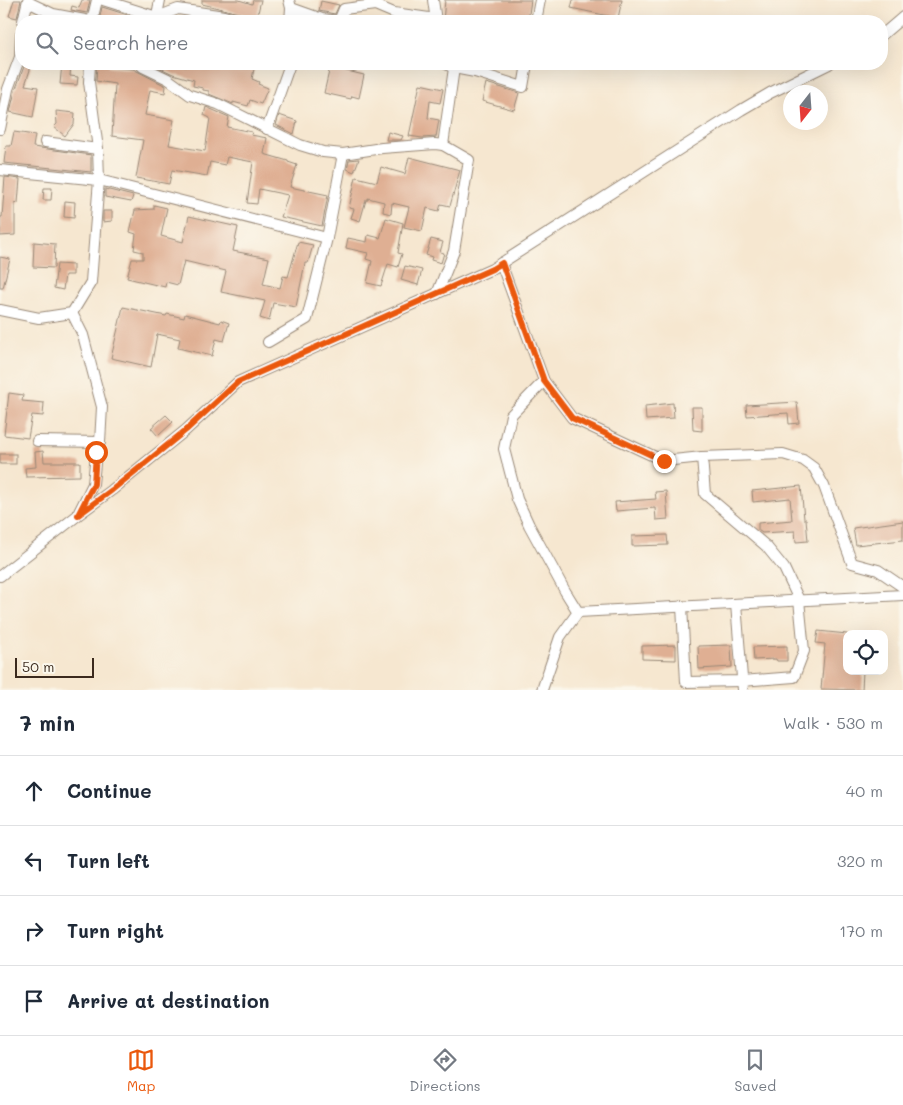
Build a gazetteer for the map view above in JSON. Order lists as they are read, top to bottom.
{
  "scale_bar": "50 m",
  "north": "bottom",
  "page": {
    "search": "Search here",
    "scale": "50 m",
    "heading": ["7 min", "Walk · 530 m"],
    "list": [
      ["Continue", "40 m"],
      ["Turn left", "320 m"],
      ["Turn right", "170 m"],
      "Arrive at destination"
    ],
    "nav": ["Map", "Directions", "Saved"]
  }
}
